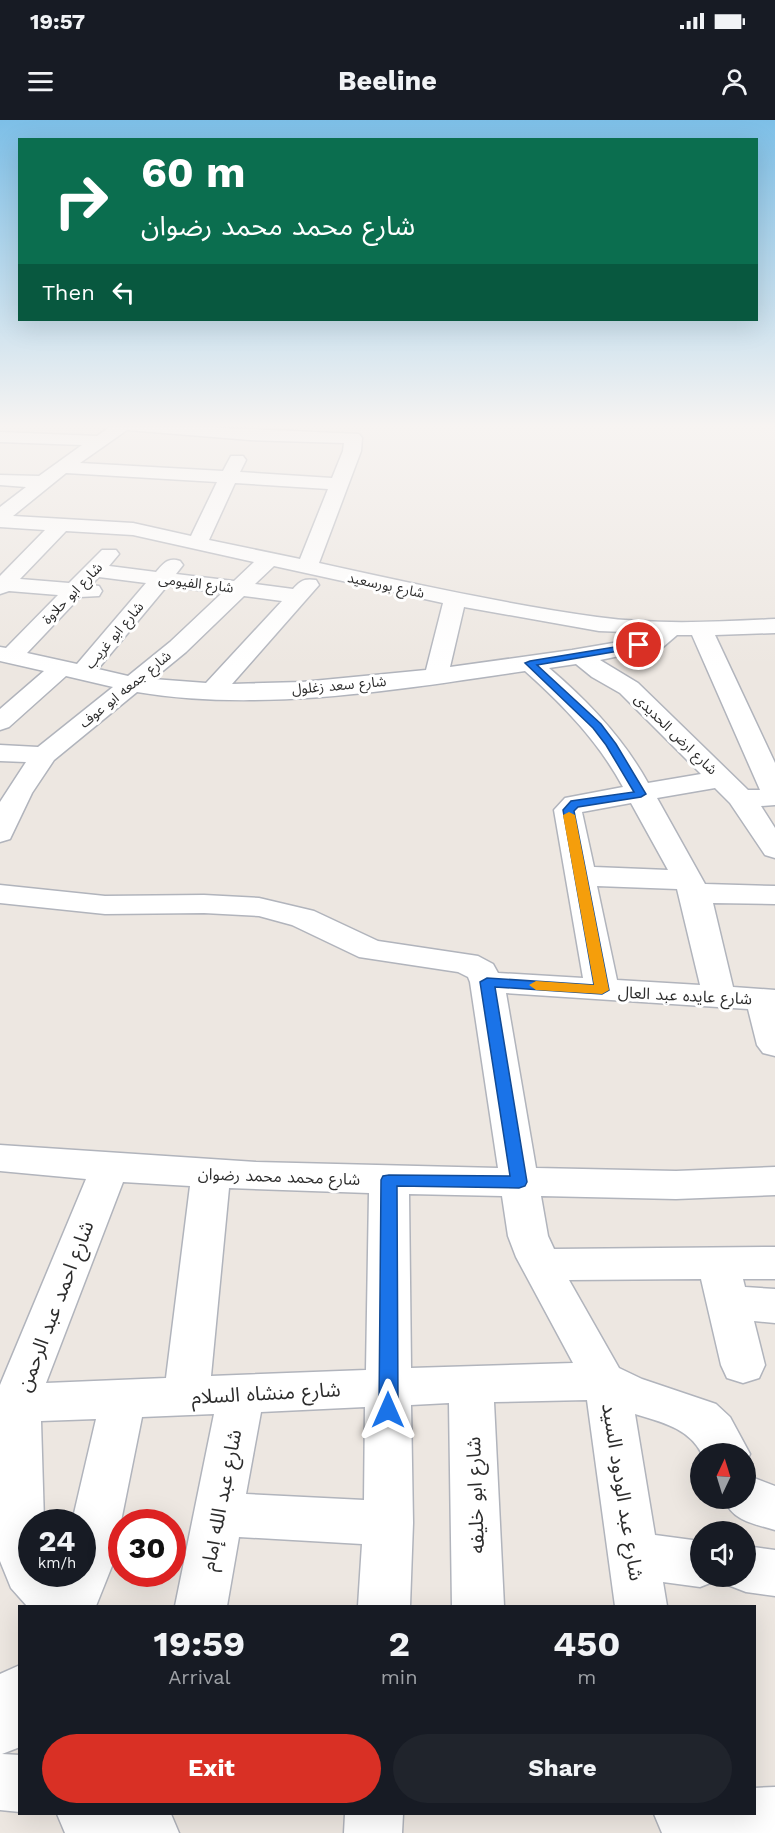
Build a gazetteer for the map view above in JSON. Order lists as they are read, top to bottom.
{
  "streets": {
    "street": [
      "شارع الفيومى",
      "شارع بورسعيد",
      "شارع ابو حلاوة",
      "شارع ابو غريب",
      "شارع سعد زغلول",
      "شارع جمعه ابو عوف",
      "شارع ارض الحديدى",
      "شارع عايده عبد العال",
      "شارع محمد محمد رضوان",
      "شارع احمد عبد الرحمن",
      "شارع منشاه السلام",
      "شارع عبد الودود السيد",
      "شارع ابو خليفه",
      "شارع عبد الله إمام"
    ]
  },
  "crossings": [
    ["شارع الفيومى", "شارع ابو حلاوة"],
    ["شارع الفيومى", "شارع ابو غريب"],
    ["شارع الفيومى", "شارع جمعه ابو عوف"],
    ["شارع بورسعيد", "شارع ابو حلاوة"],
    ["شارع بورسعيد", "شارع ابو غريب"],
    ["شارع بورسعيد", "شارع سعد زغلول"],
    ["شارع بورسعيد", "شارع جمعه ابو عوف"],
    ["شارع ابو حلاوة", "شارع سعد زغلول"],
    ["شارع ابو غريب", "شارع سعد زغلول"],
    ["شارع سعد زغلول", "شارع جمعه ابو عوف"],
    ["شارع سعد زغلول", "شارع ارض الحديدى"],
    ["شارع عايده عبد العال", "شارع عبد الودود السيد"],
    ["شارع محمد محمد رضوان", "شارع احمد عبد الرحمن"],
    ["شارع محمد محمد رضوان", "شارع عبد الودود السيد"],
    ["شارع احمد عبد الرحمن", "شارع منشاه السلام"],
    ["شارع منشاه السلام", "شارع عبد الودود السيد"],
    ["شارع منشاه السلام", "شارع ابو خليفه"],
    ["شارع منشاه السلام", "شارع عبد الله إمام"]
  ],
  "north": "top",
  "page": {
    "status": "19:57",
    "header": "Beeline",
    "turn": ["60 m", "شارع محمد محمد رضوان"],
    "then": "Then",
    "speed": "24 km/h",
    "limit": "30",
    "eta": [
      "19:59",
      "Arrival",
      "2",
      "min",
      "450",
      "m"
    ],
    "buttons": ["Exit", "Share"]
  }
}
